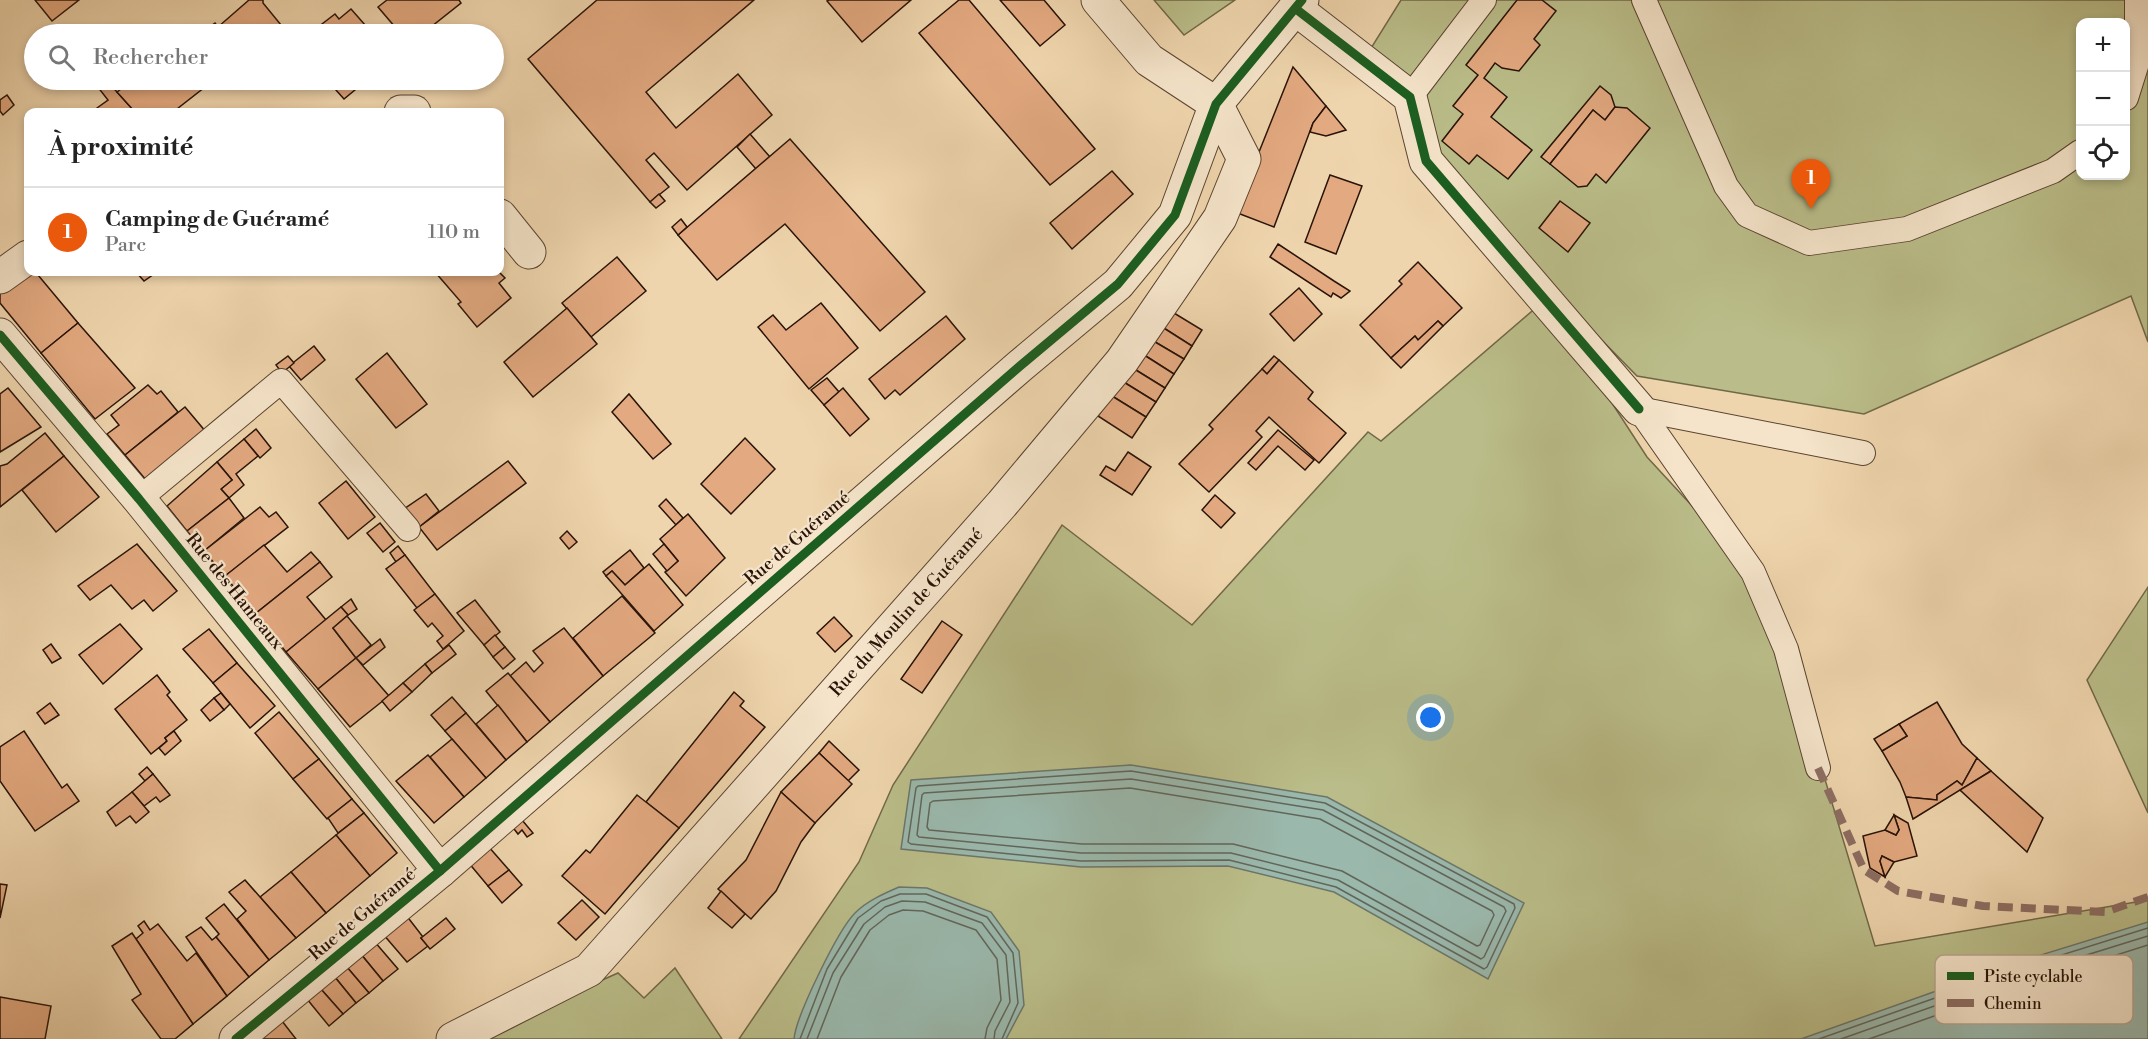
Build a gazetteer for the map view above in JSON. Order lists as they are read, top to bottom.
{
  "streets": {
    "street": ["Rue de Guéramé", "Rue des Hameaux", "Rue du Moulin de Guéramé"]
  },
  "crossings": [
    ["Rue de Guéramé", "Rue des Hameaux"],
    ["Rue de Guéramé", "Rue du Moulin de Guéramé"]
  ],
  "legend": ["Piste cyclable", "Chemin"],
  "page": {
    "map_buttons": ["+", "−"],
    "search": "Rechercher",
    "heading": "À proximité",
    "pins": "1",
    "list": [
      {
        "mark": "1",
        "name": "Camping de Guéramé",
        "note": "Parc",
        "value": "110 m"
      }
    ]
  }
}
